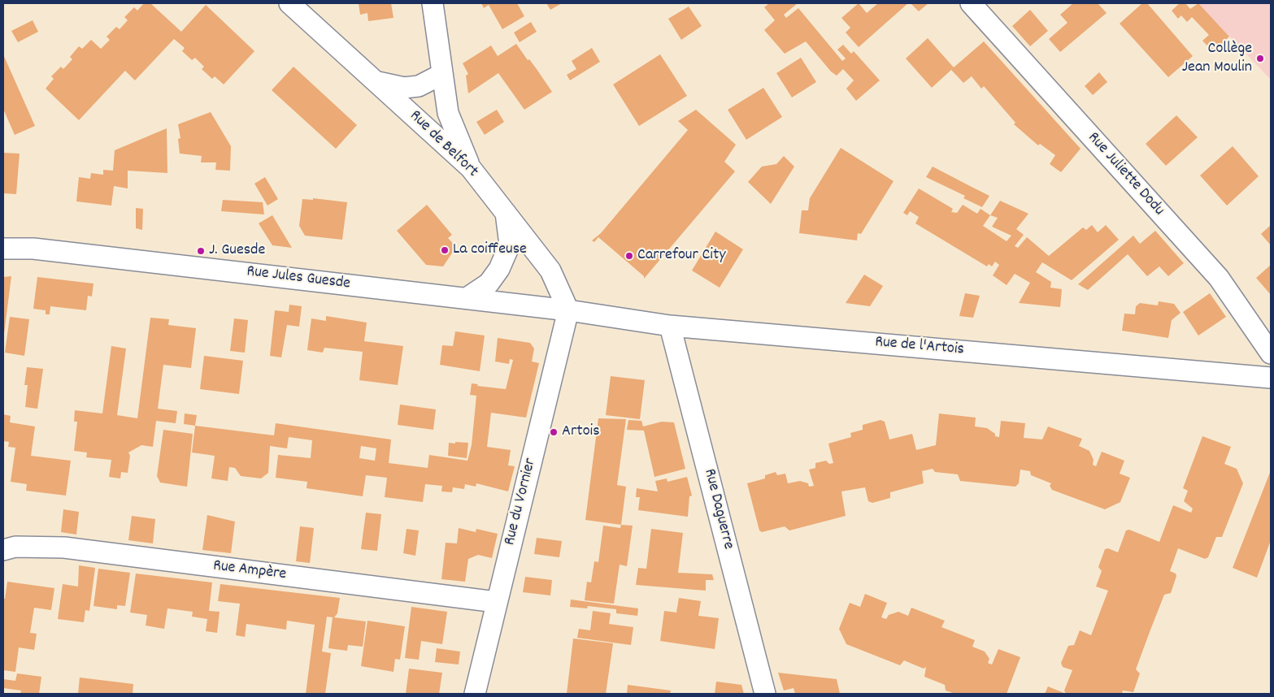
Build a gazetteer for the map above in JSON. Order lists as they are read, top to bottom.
{
  "streets": {
    "street": [
      "Rue de Belfort",
      "Rue Juliette Dodu",
      "Rue Jules Guesde",
      "Rue de l'Artois",
      "Rue du Vornier",
      "Rue Daguerre",
      "Rue Ampère"
    ]
  },
  "crossings": [
    ["Rue de Belfort", "Rue Jules Guesde"],
    ["Rue de Belfort", "Rue de l'Artois"],
    ["Rue de Belfort", "Rue du Vornier"],
    ["Rue Jules Guesde", "Rue de l'Artois"],
    ["Rue Jules Guesde", "Rue du Vornier"],
    ["Rue de l'Artois", "Rue du Vornier"],
    ["Rue de l'Artois", "Rue Daguerre"],
    ["Rue du Vornier", "Rue Ampère"]
  ],
  "places": [
    "Collège Jean Moulin",
    "La coiffeuse",
    "J. Guesde",
    "Carrefour City",
    "Artois"
  ]
}
